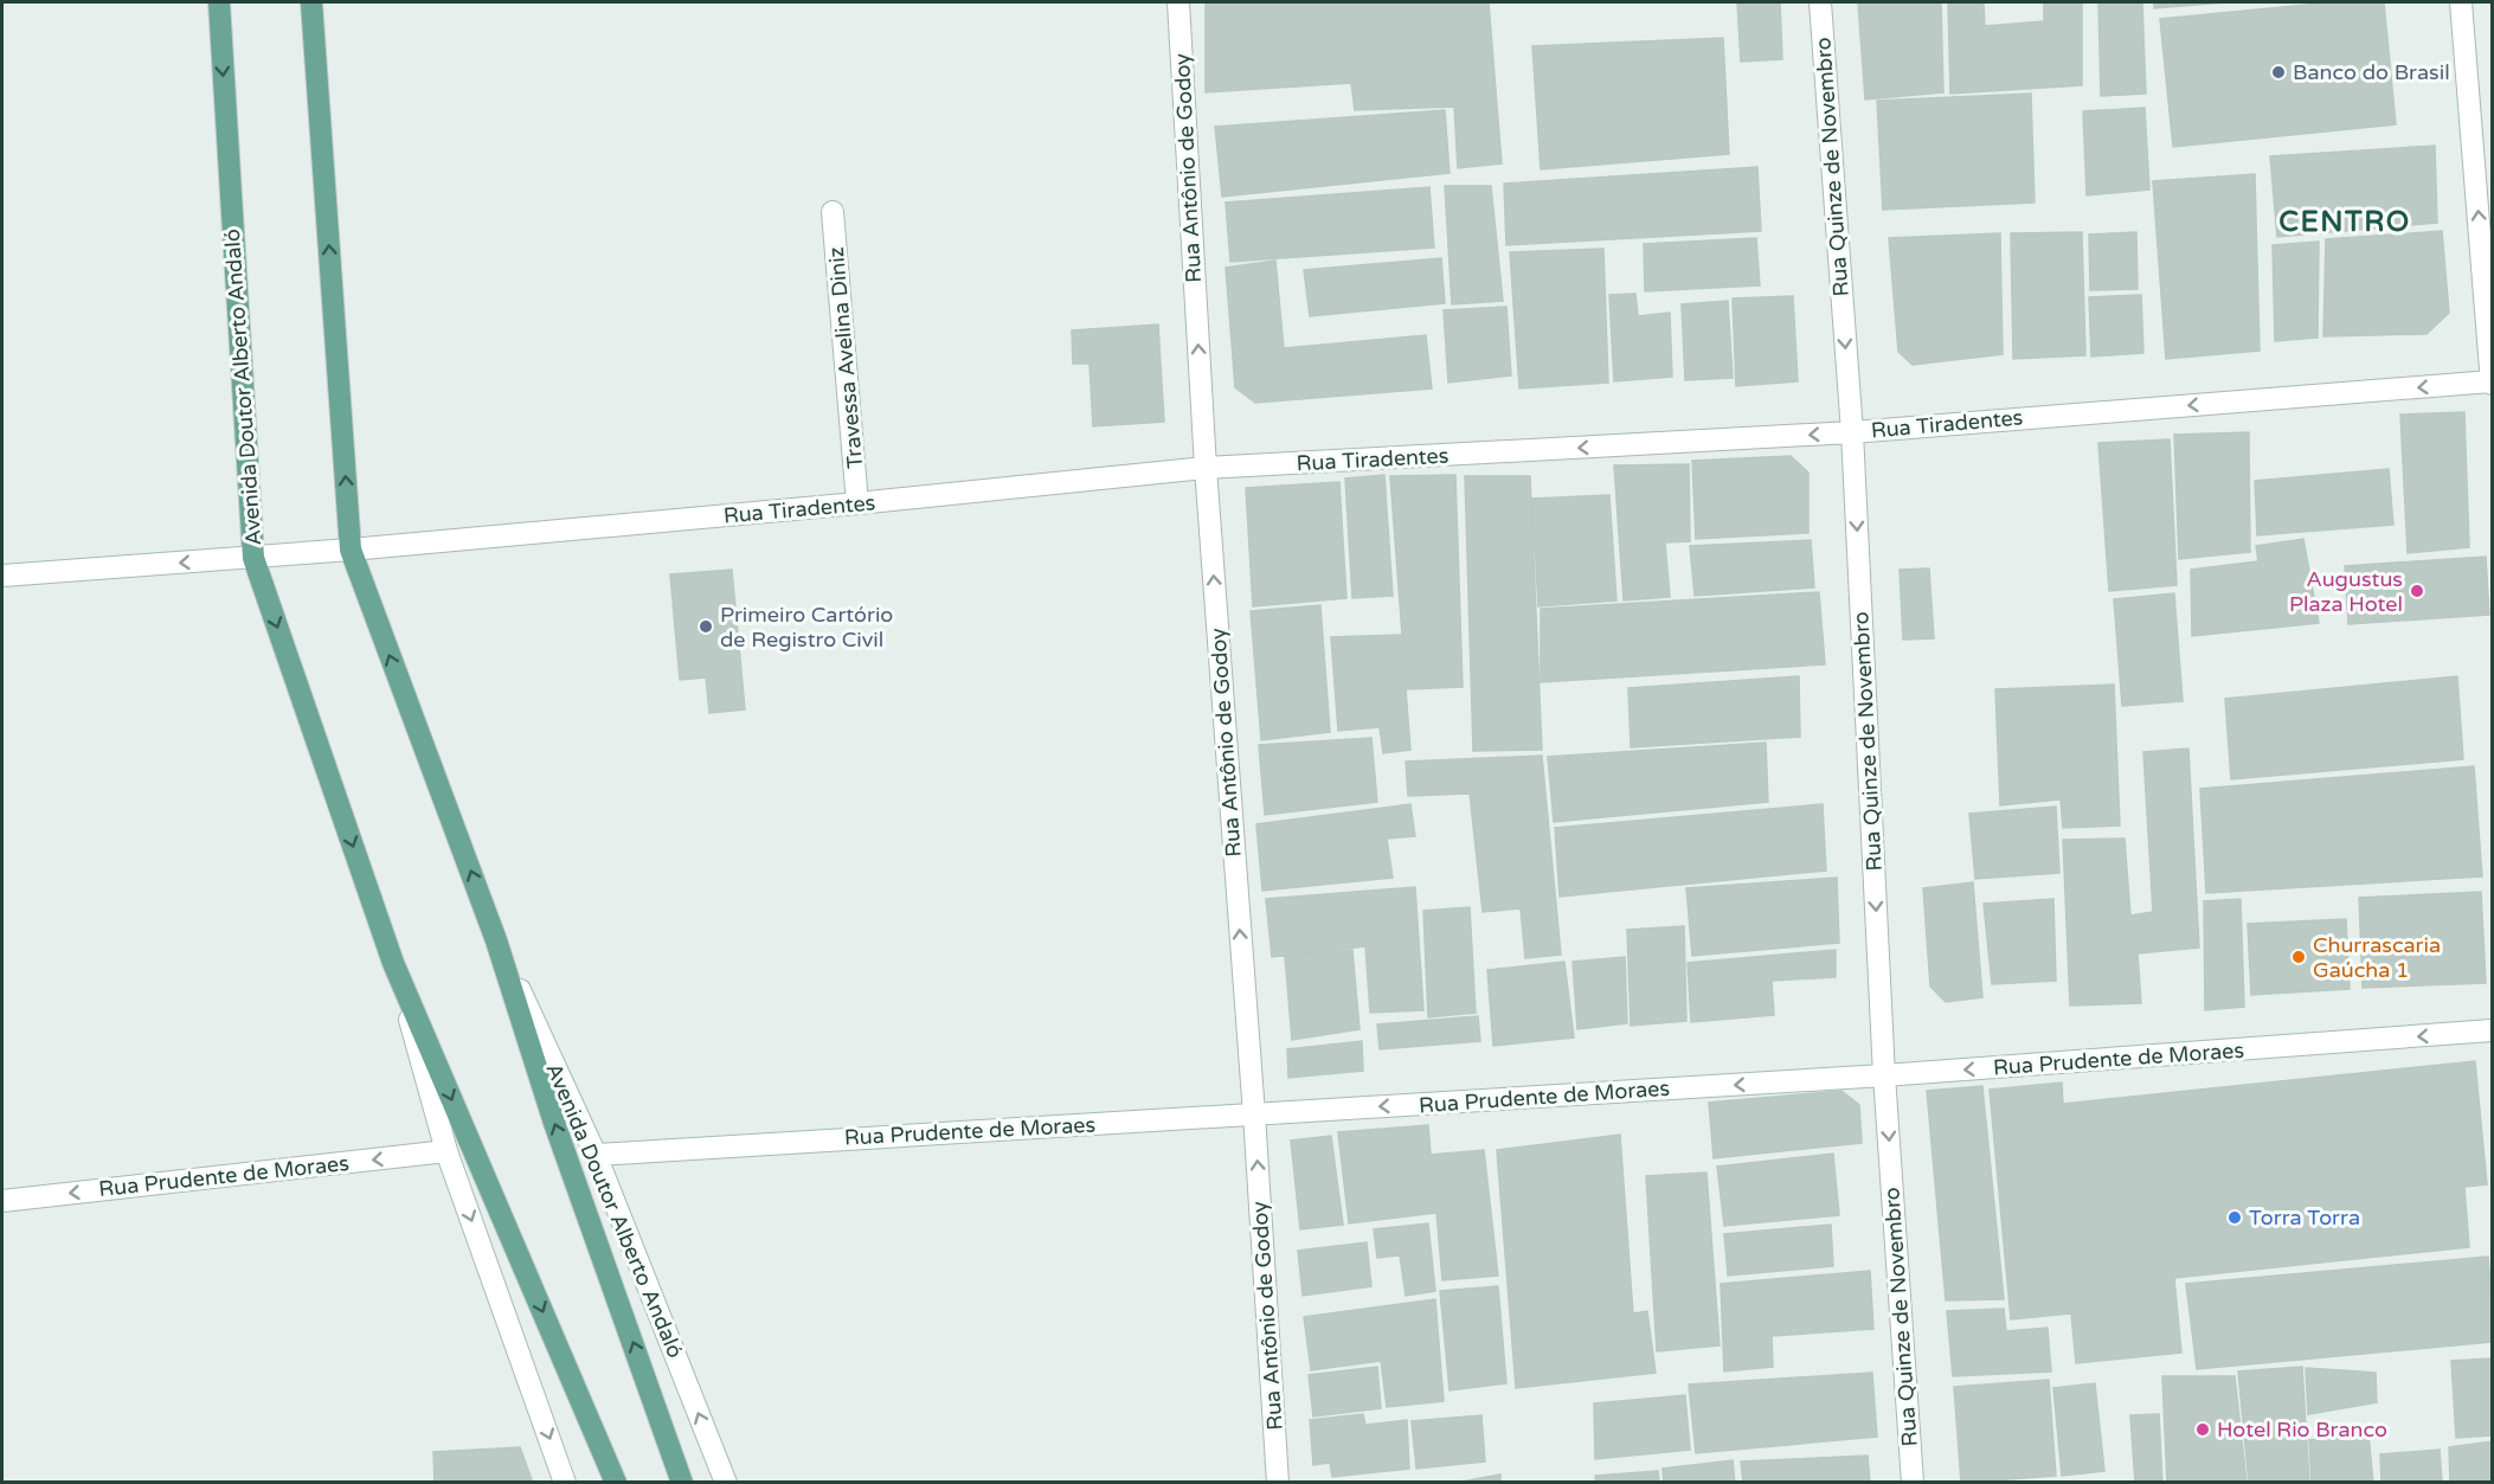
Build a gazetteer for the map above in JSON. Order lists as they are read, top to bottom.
{
  "streets": {
    "main road": ["Avenida Doutor Alberto Andaló"],
    "street": [
      "Rua Quinze de Novembro",
      "Rua Antônio de Godoy",
      "Travessa Avelina Diniz",
      "Rua Tiradentes",
      "Rua Prudente de Moraes"
    ]
  },
  "crossings": [
    ["Rua Quinze de Novembro", "Rua Tiradentes"],
    ["Rua Quinze de Novembro", "Rua Prudente de Moraes"],
    ["Rua Antônio de Godoy", "Rua Tiradentes"],
    ["Rua Antônio de Godoy", "Rua Prudente de Moraes"],
    ["Travessa Avelina Diniz", "Rua Tiradentes"],
    ["Avenida Doutor Alberto Andaló", "Rua Tiradentes"],
    ["Avenida Doutor Alberto Andaló", "Rua Prudente de Moraes"]
  ],
  "one_way": [
    "Rua Quinze de Novembro",
    "Rua Antônio de Godoy",
    "Rua Tiradentes",
    "Rua Prudente de Moraes"
  ],
  "districts": ["CENTRO"],
  "places": [
    "Banco do Brasil",
    "Augustus Plaza Hotel",
    "Primeiro Cartório de Registro Civil",
    "Churrascaria Gaúcha 1",
    "Torra Torra",
    "Hotel Rio Branco"
  ]
}
